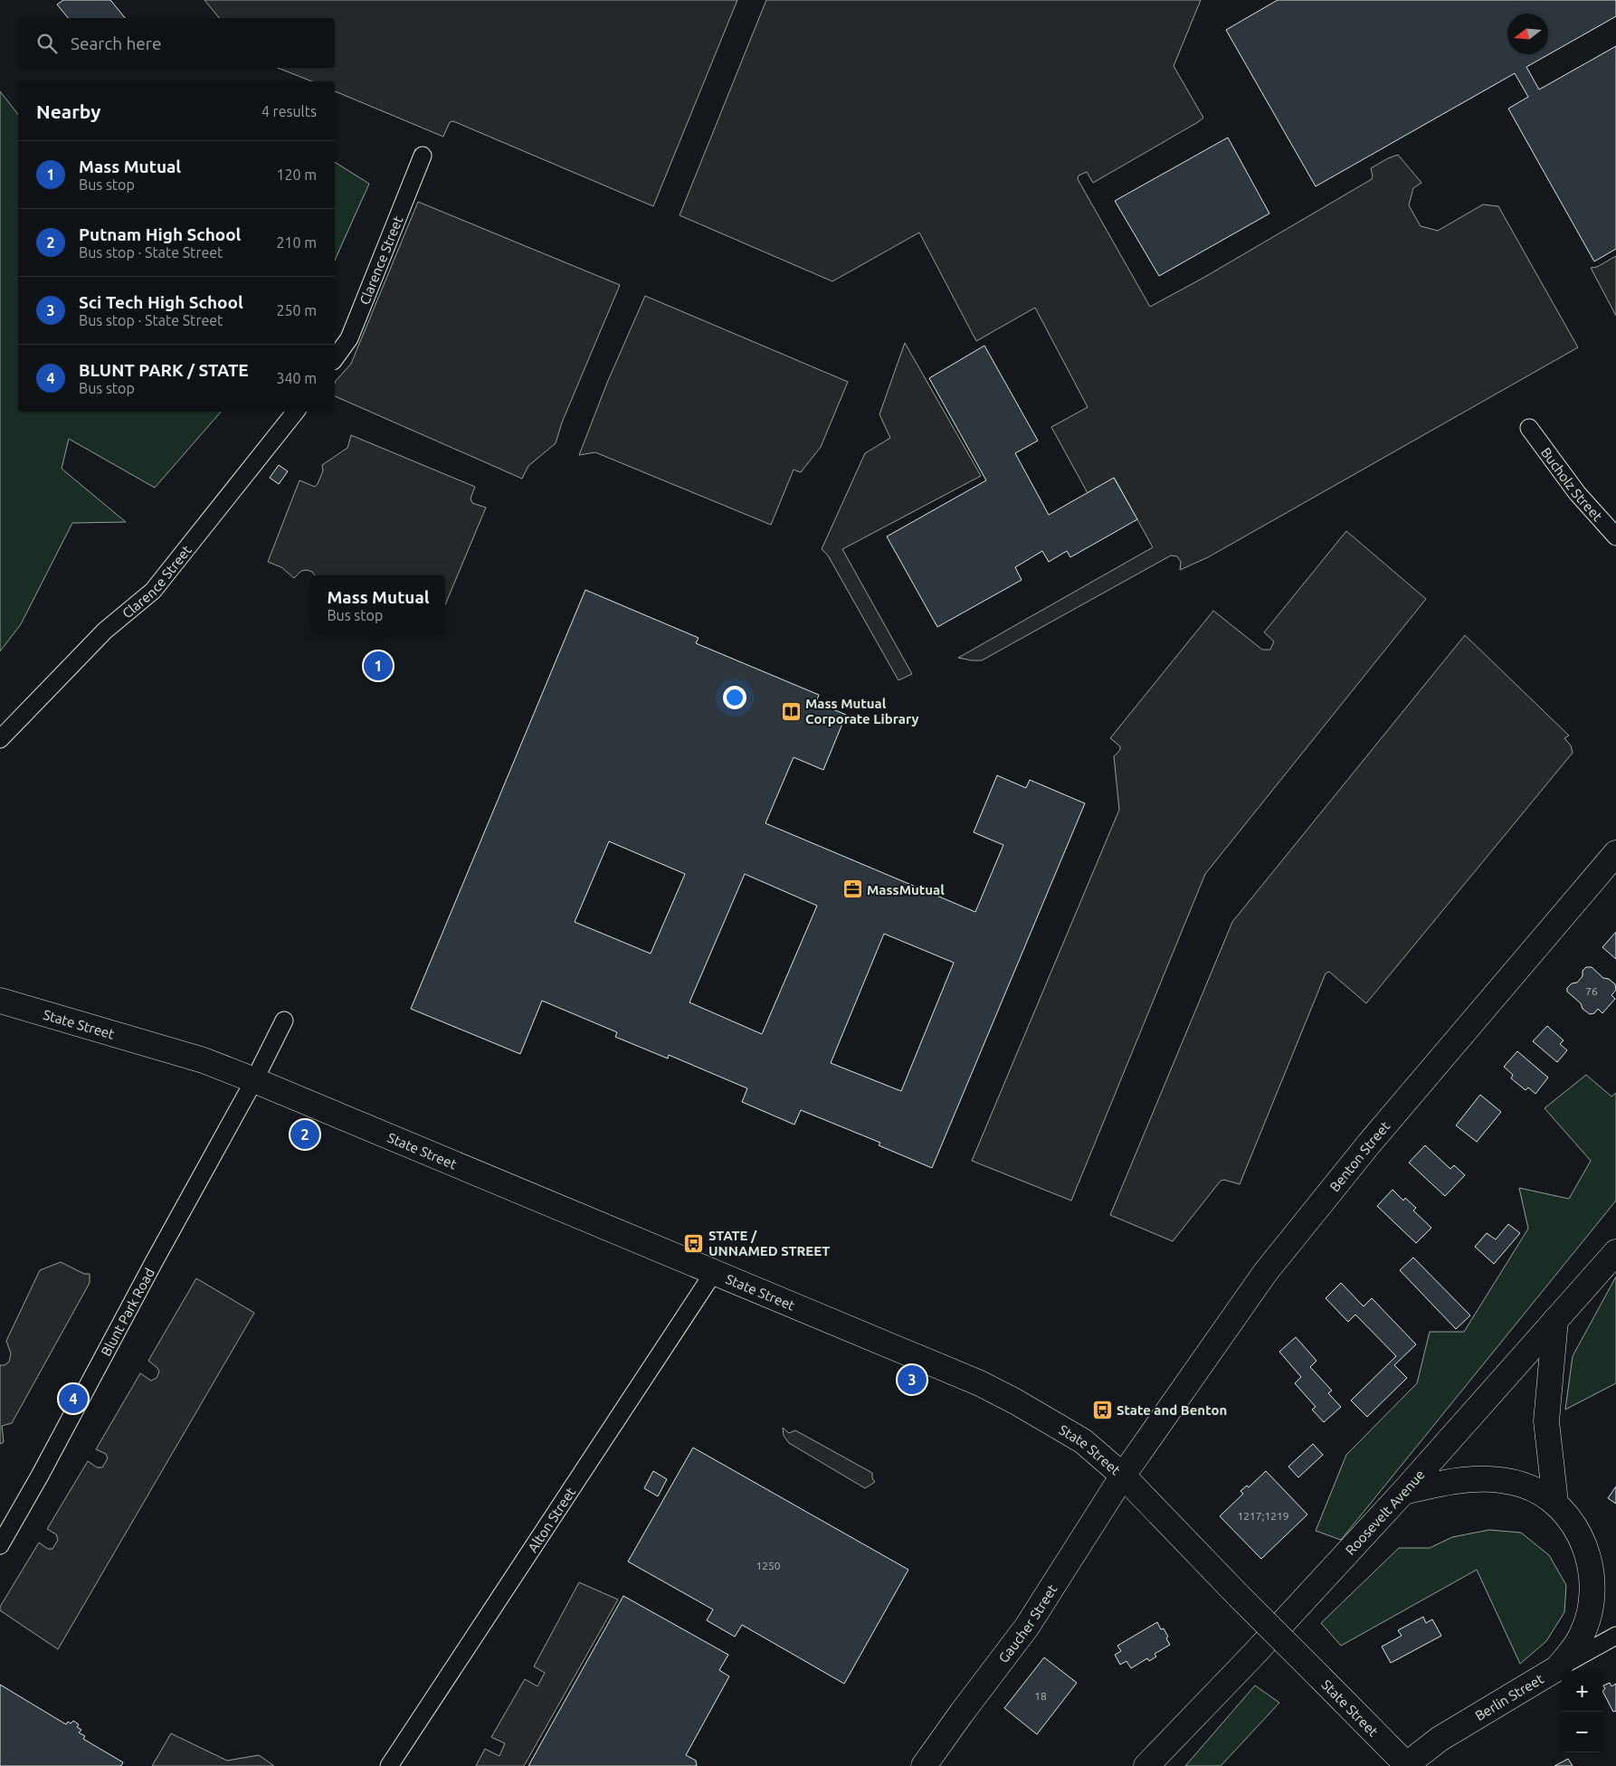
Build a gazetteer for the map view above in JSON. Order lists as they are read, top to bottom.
{
  "streets": {
    "main road": [
      "State Street",
      "Benton Street",
      "Roosevelt Avenue",
      "Gaucher Street",
      "Berlin Street"
    ],
    "street": [
      "Clarence Street",
      "Bucholz Street",
      "Blunt Park Road",
      "Alton Street"
    ]
  },
  "crossings": [
    ["State Street", "Benton Street"],
    ["State Street", "Blunt Park Road"],
    ["State Street", "Alton Street"],
    ["State Street", "Gaucher Street"],
    ["State Street", "Berlin Street"],
    ["Benton Street", "Gaucher Street"]
  ],
  "places": {
    "library": ["Mass Mutual Corporate Library"],
    "office": ["MassMutual"],
    "bus stop": ["STATE / UNNAMED STREET", "State and Benton"]
  },
  "house_numbers": [
    "76",
    "1217;1219",
    "1250",
    "18"
  ],
  "north": "left",
  "page": {
    "search": "Search here",
    "heading": ["Nearby", "4 results"],
    "list": [
      {
        "mark": "1",
        "name": "Mass Mutual",
        "note": "Bus stop",
        "value": "120 m"
      },
      {
        "mark": "2",
        "name": "Putnam High School",
        "note": "Bus stop · State Street",
        "value": "210 m"
      },
      {
        "mark": "3",
        "name": "Sci Tech High School",
        "note": "Bus stop · State Street",
        "value": "250 m"
      },
      {
        "mark": "4",
        "name": "BLUNT PARK / STATE",
        "note": "Bus stop",
        "value": "340 m"
      }
    ],
    "popup": ["Mass Mutual", "Bus stop"],
    "pins": [
      "1",
      "2",
      "3",
      "4"
    ],
    "map_buttons": ["+", "−"]
  }
}
